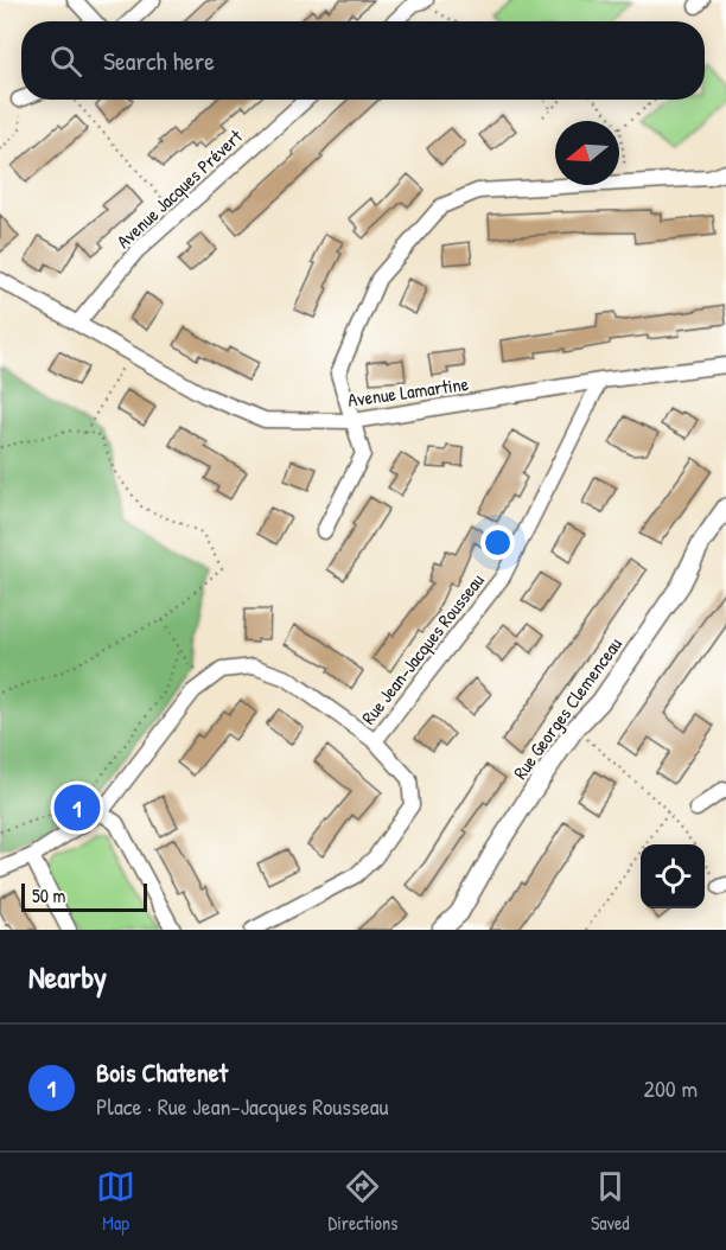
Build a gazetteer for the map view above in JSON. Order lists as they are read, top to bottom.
{
  "streets": {
    "street": [
      "Avenue Jacques Prévert",
      "Avenue Lamartine",
      "Rue Jean-Jacques Rousseau",
      "Rue Georges Clemenceau"
    ]
  },
  "crossings": [
    ["Avenue Jacques Prévert", "Avenue Lamartine"],
    ["Avenue Lamartine", "Rue Jean-Jacques Rousseau"]
  ],
  "scale_bar": "50 m",
  "north": "left",
  "page": {
    "search": "Search here",
    "pins": "1",
    "scale": "50 m",
    "heading": "Nearby",
    "list": [
      {
        "mark": "1",
        "name": "Bois Chatenet",
        "note": "Place · Rue Jean-Jacques Rousseau",
        "value": "200 m"
      }
    ],
    "nav": ["Map", "Directions", "Saved"]
  }
}
